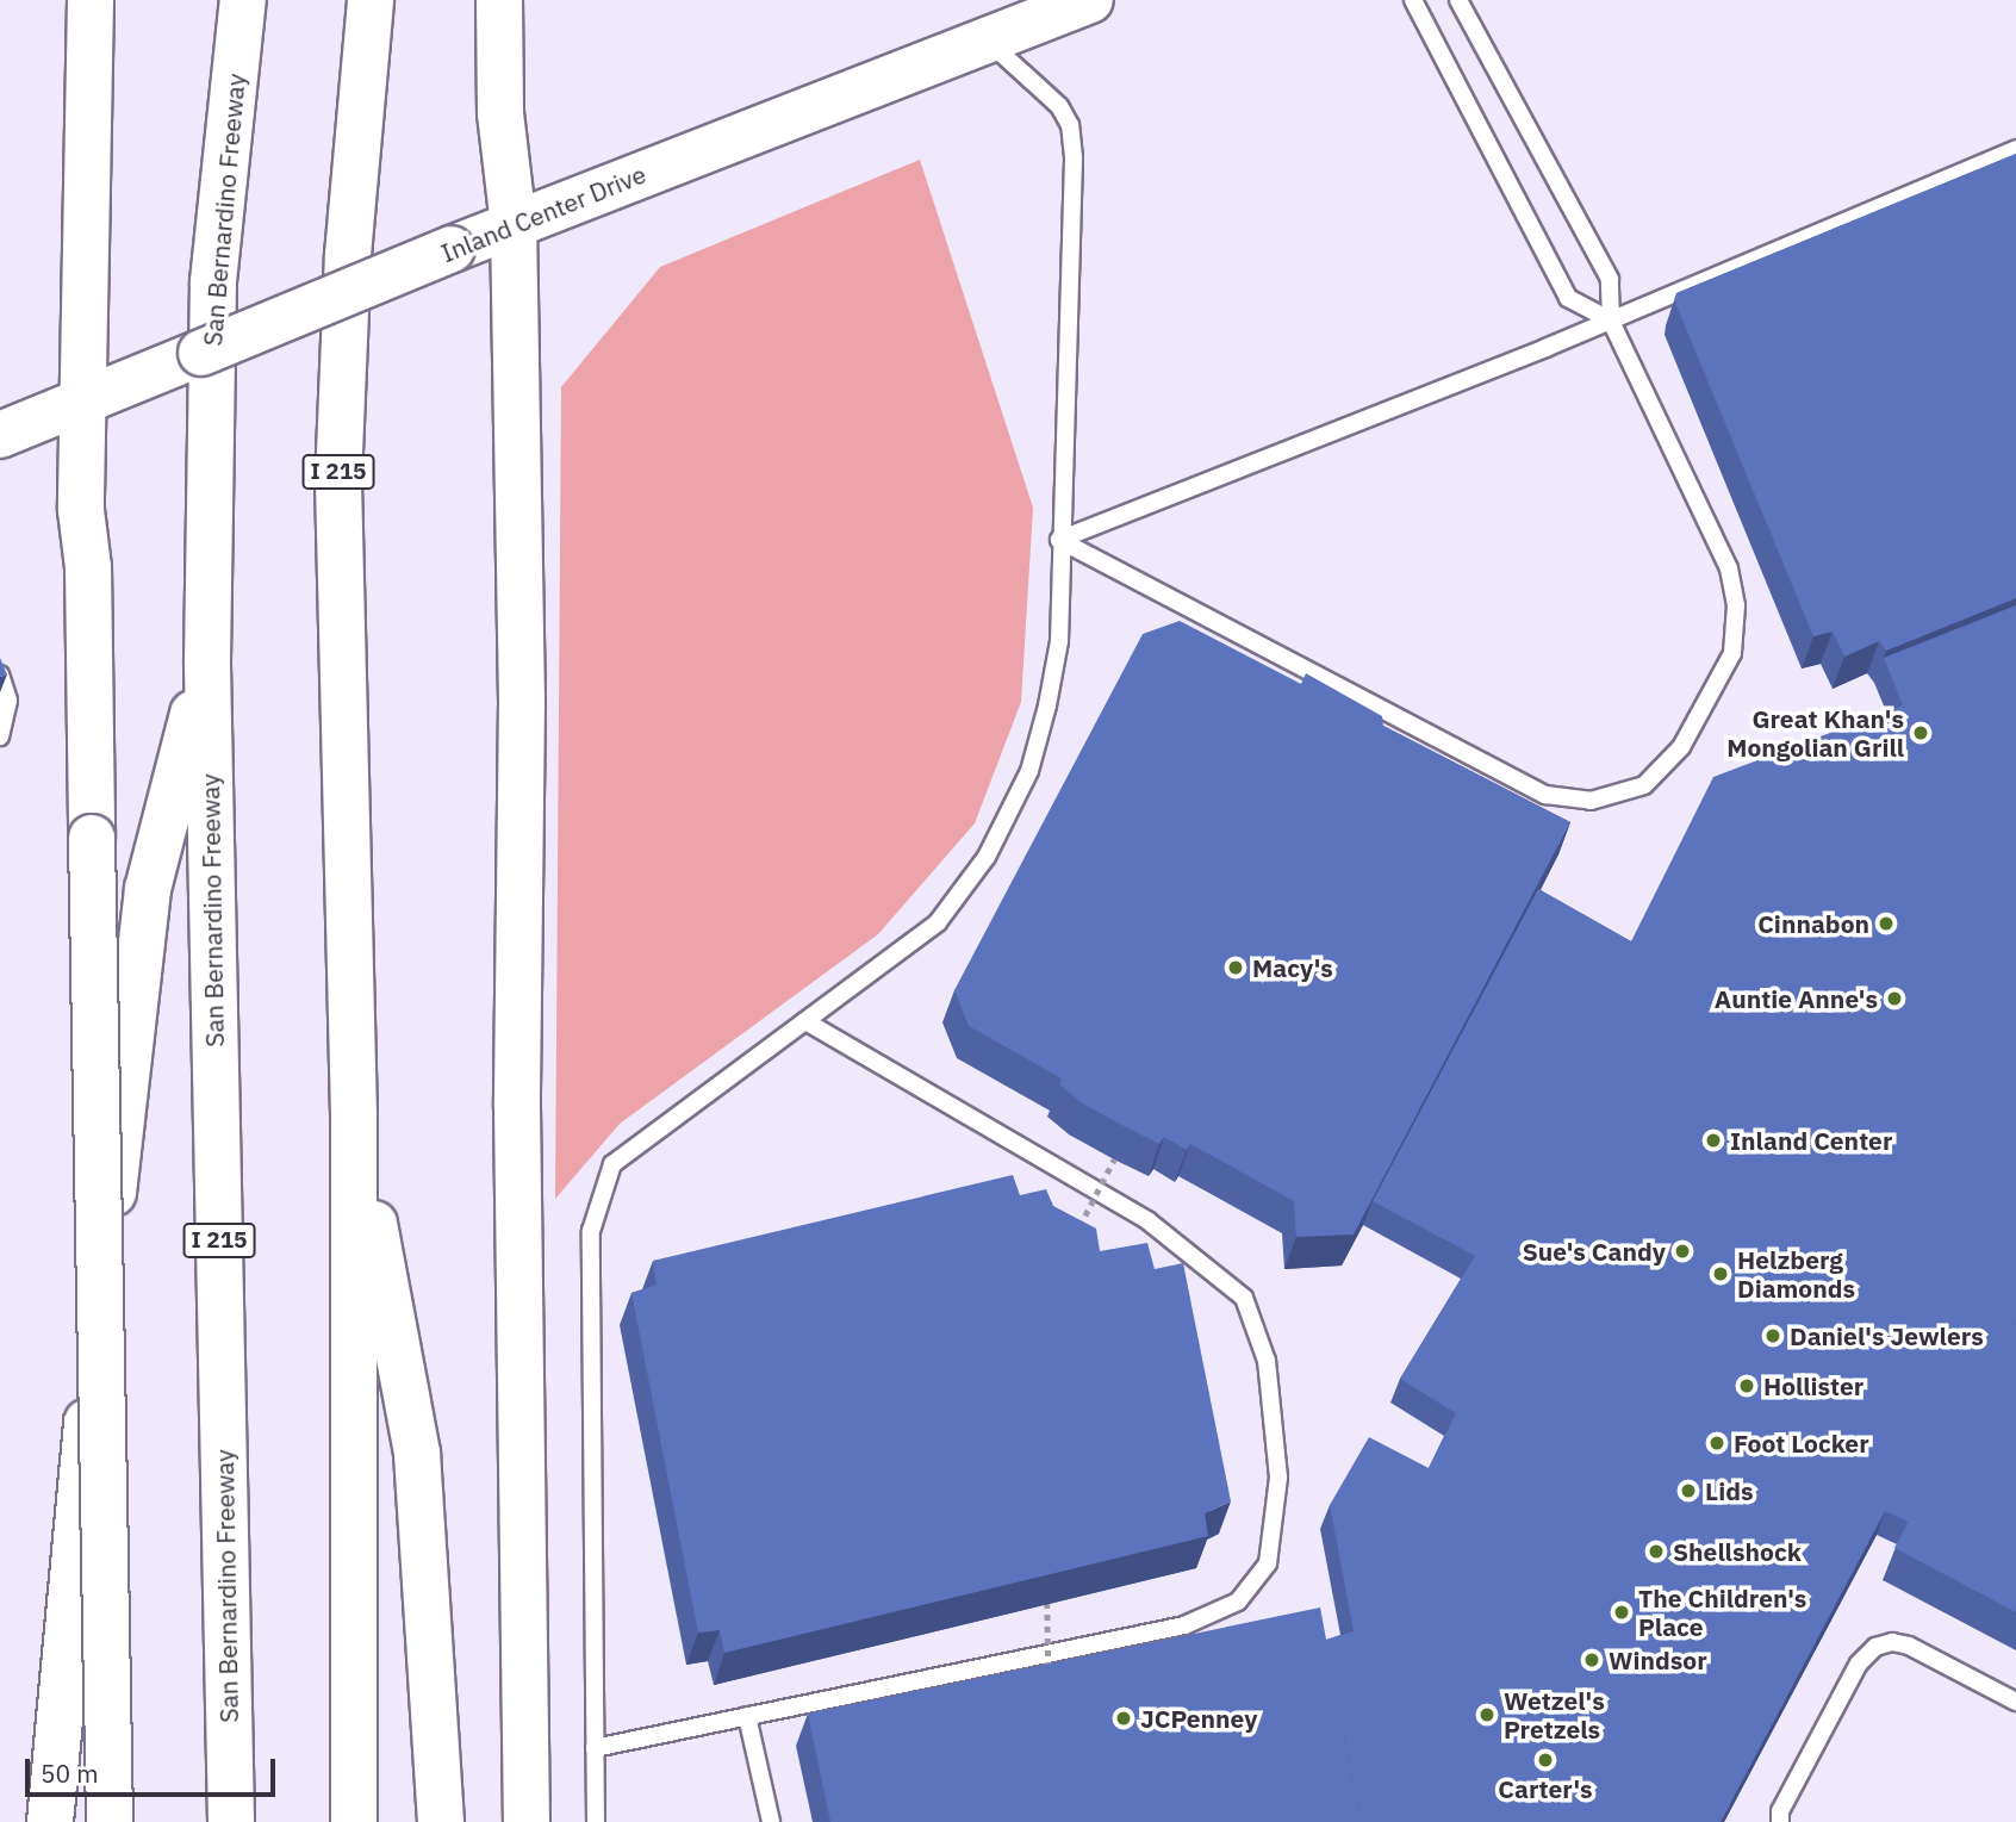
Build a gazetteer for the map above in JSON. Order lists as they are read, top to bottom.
{
  "streets": {
    "main road": ["San Bernardino Freeway", "Inland Center Drive", "I 215"]
  },
  "places": [
    "Great Khan's Mongolian Grill",
    "Cinnabon",
    "Macy's",
    "Auntie Anne's",
    "Inland Center",
    "Sue's Candy",
    "Helzberg Diamonds",
    "Daniel's Jewlers",
    "Hollister",
    "Foot Locker",
    "Lids",
    "Shellshock",
    "The Children's Place",
    "Windsor",
    "Wetzel's Pretzels",
    "JCPenney",
    "Carter's"
  ],
  "scale_bar": "50 m"
}
